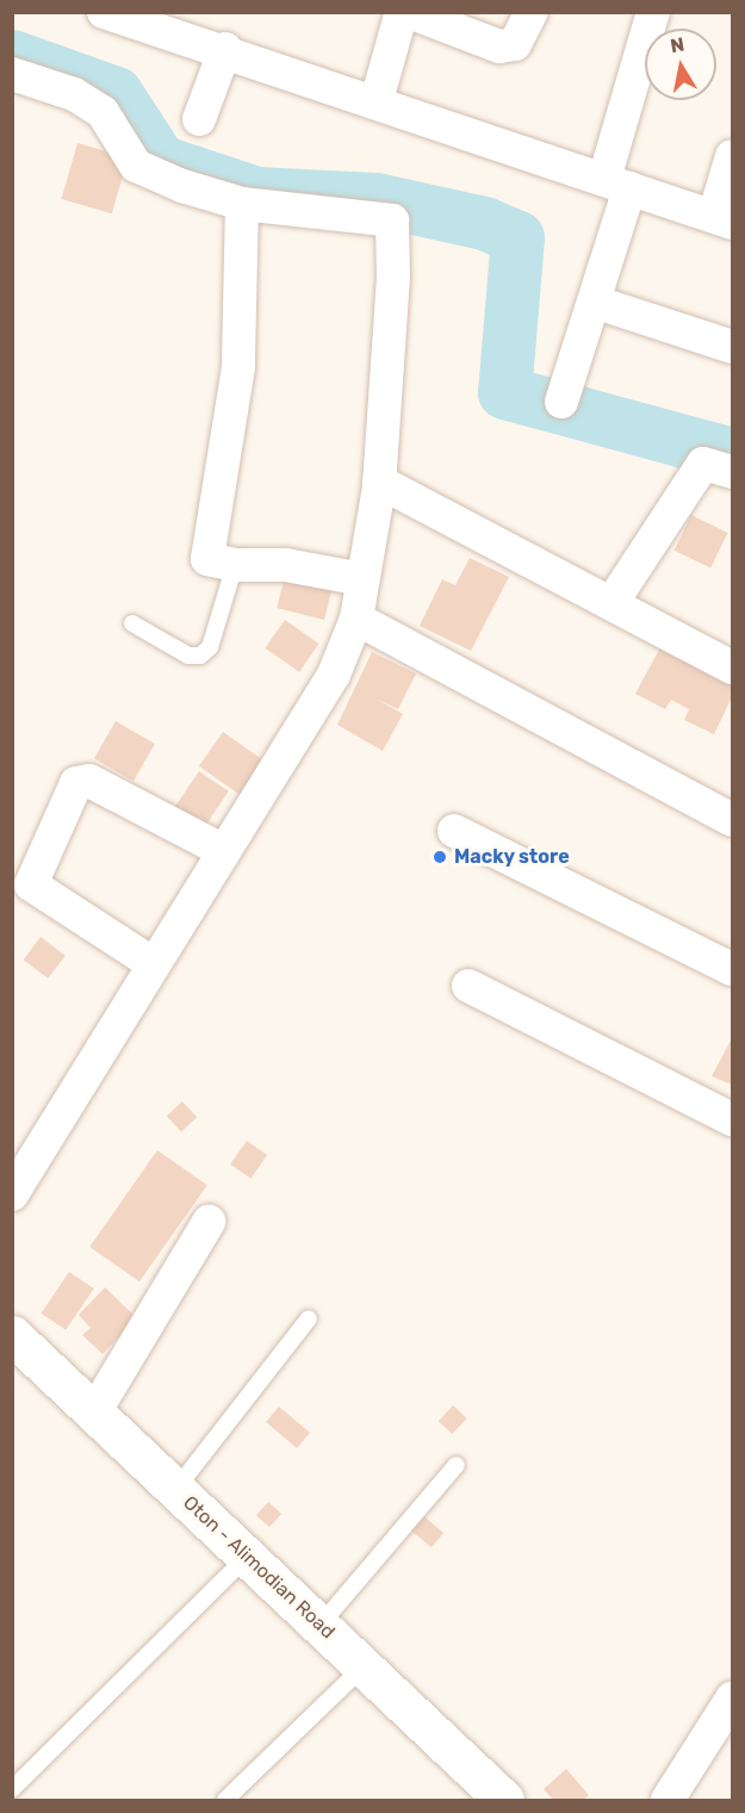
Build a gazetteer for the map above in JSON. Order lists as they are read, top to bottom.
{
  "streets": {
    "main road": ["Oton - Alimodian Road"]
  },
  "places": ["Macky store"],
  "north": "top"
}
